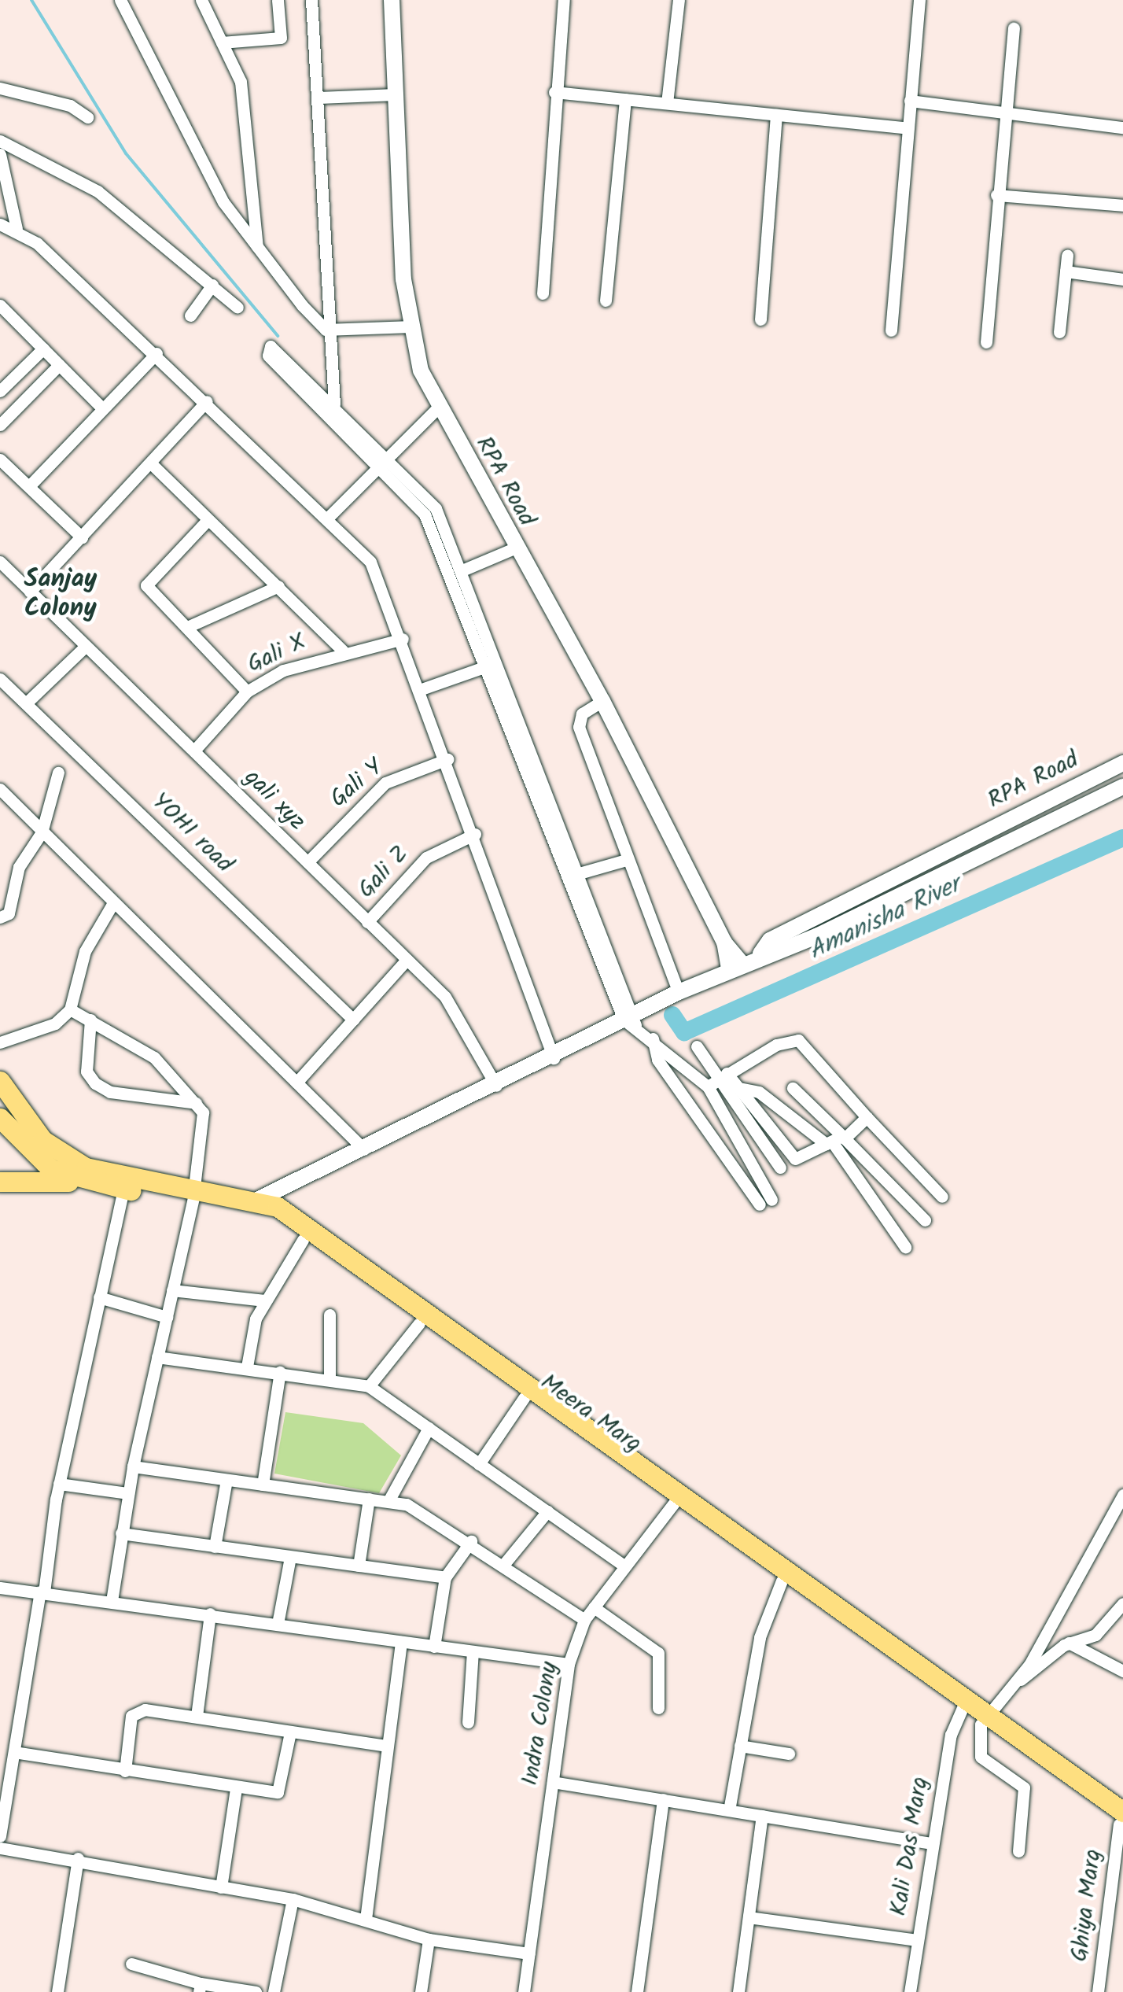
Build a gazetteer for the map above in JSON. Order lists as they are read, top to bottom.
{
  "streets": {
    "main road": ["Meera Marg"],
    "street": [
      "RPA Road",
      "Gali X",
      "Gali Y",
      "gali xyz",
      "YOHI road",
      "Gali Z",
      "Indra Colony",
      "Kali Das Marg",
      "Ghiya Marg"
    ]
  },
  "crossings": [
    ["Gali X", "gali xyz"],
    ["Gali Y", "gali xyz"],
    ["gali xyz", "Gali Z"],
    ["Meera Marg", "Indra Colony"],
    ["Meera Marg", "Kali Das Marg"],
    ["Meera Marg", "Ghiya Marg"]
  ],
  "districts": ["Sanjay Colony"],
  "water": ["Amanisha River"]
}
